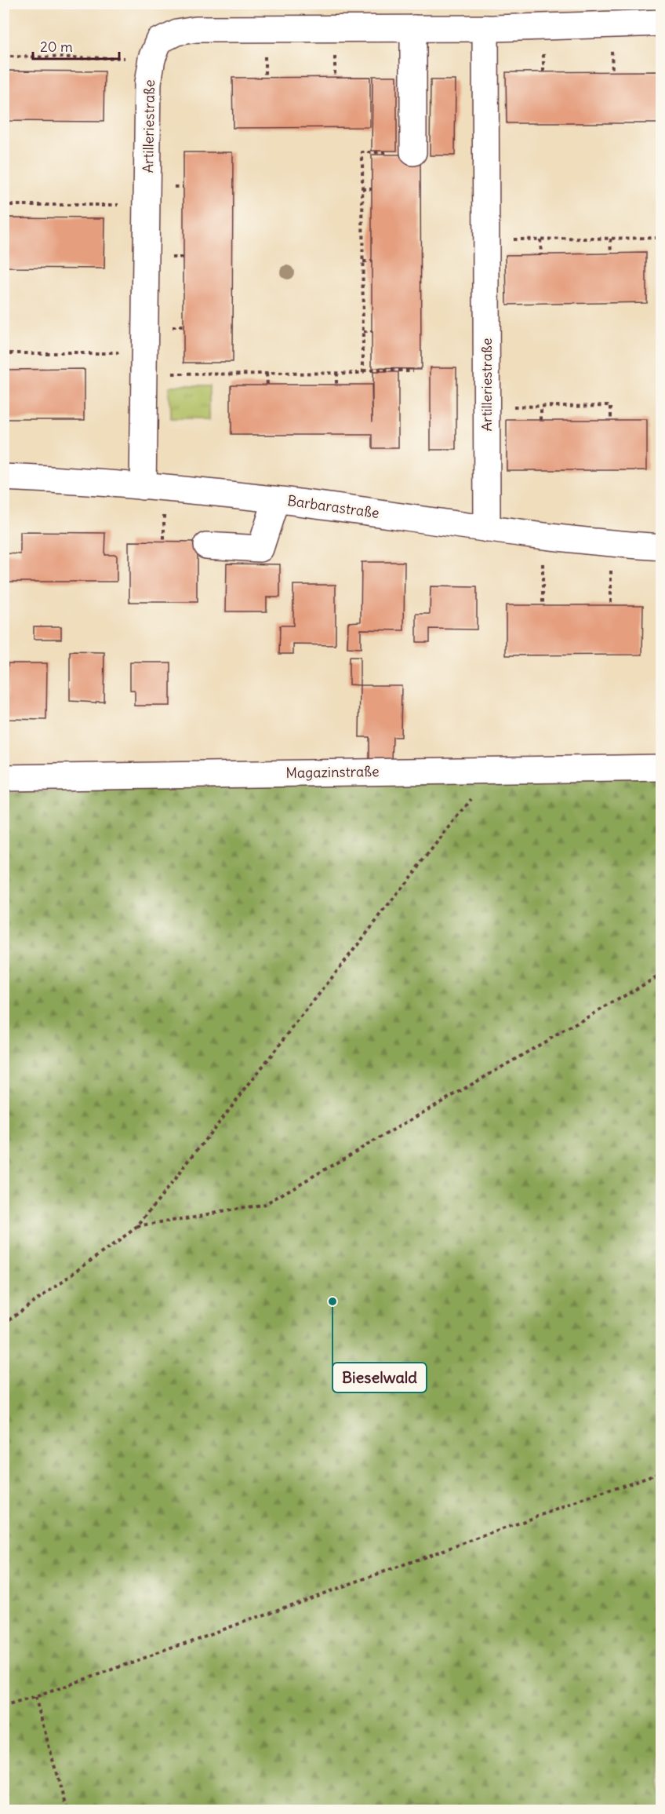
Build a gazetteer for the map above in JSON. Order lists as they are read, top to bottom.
{
  "streets": {
    "street": ["Artilleriestraße", "Barbarastraße", "Magazinstraße"]
  },
  "crossings": [
    ["Artilleriestraße", "Barbarastraße"]
  ],
  "places": ["Bieselwald"],
  "scale_bar": "20 m"
}
